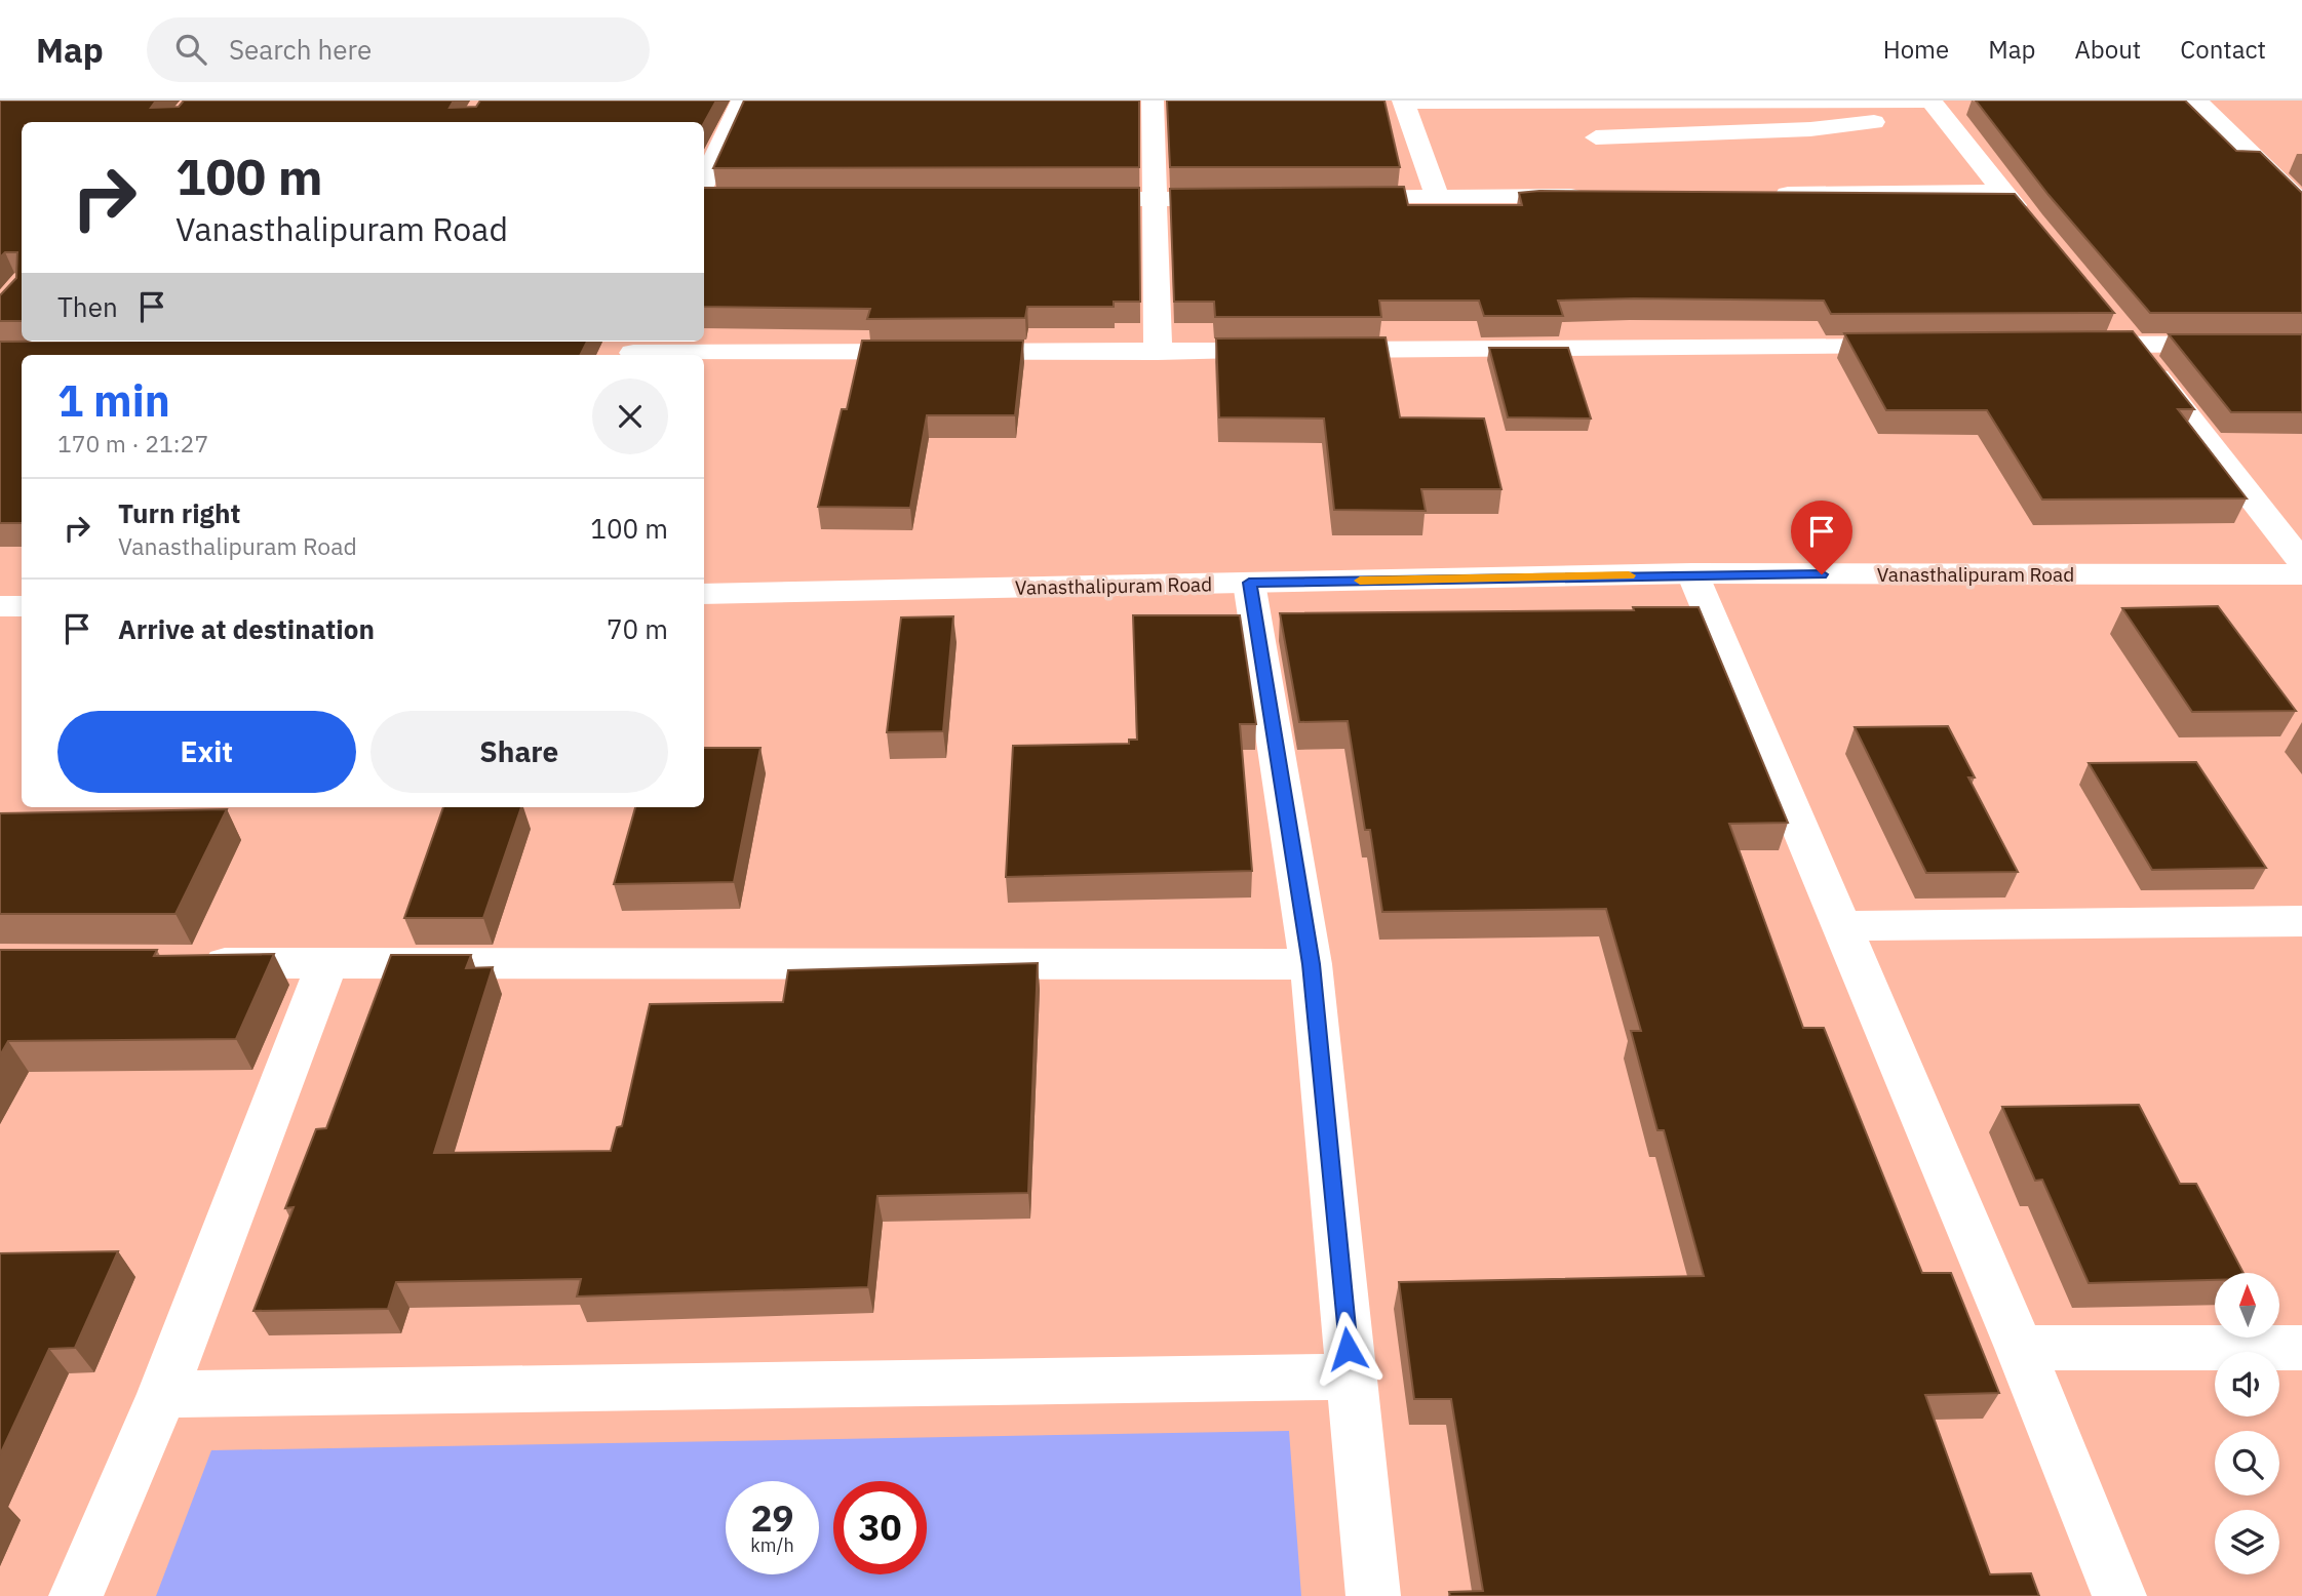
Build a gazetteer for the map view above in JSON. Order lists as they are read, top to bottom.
{
  "streets": {
    "street": ["Vanasthalipuram Road"]
  },
  "north": "top",
  "page": {
    "header": "Map",
    "search": "Search here",
    "nav": [
      "Home",
      "Map",
      "About",
      "Contact"
    ],
    "turn": ["100 m", "Vanasthalipuram Road"],
    "then": "Then",
    "heading": ["1 min", "170 m · 21:27"],
    "list": [
      {
        "name": "Turn right",
        "note": "Vanasthalipuram Road",
        "value": "100 m"
      },
      {
        "name": "Arrive at destination",
        "value": "70 m"
      }
    ],
    "buttons": ["Exit", "Share"],
    "speed": "29 km/h",
    "limit": "30"
  }
}
